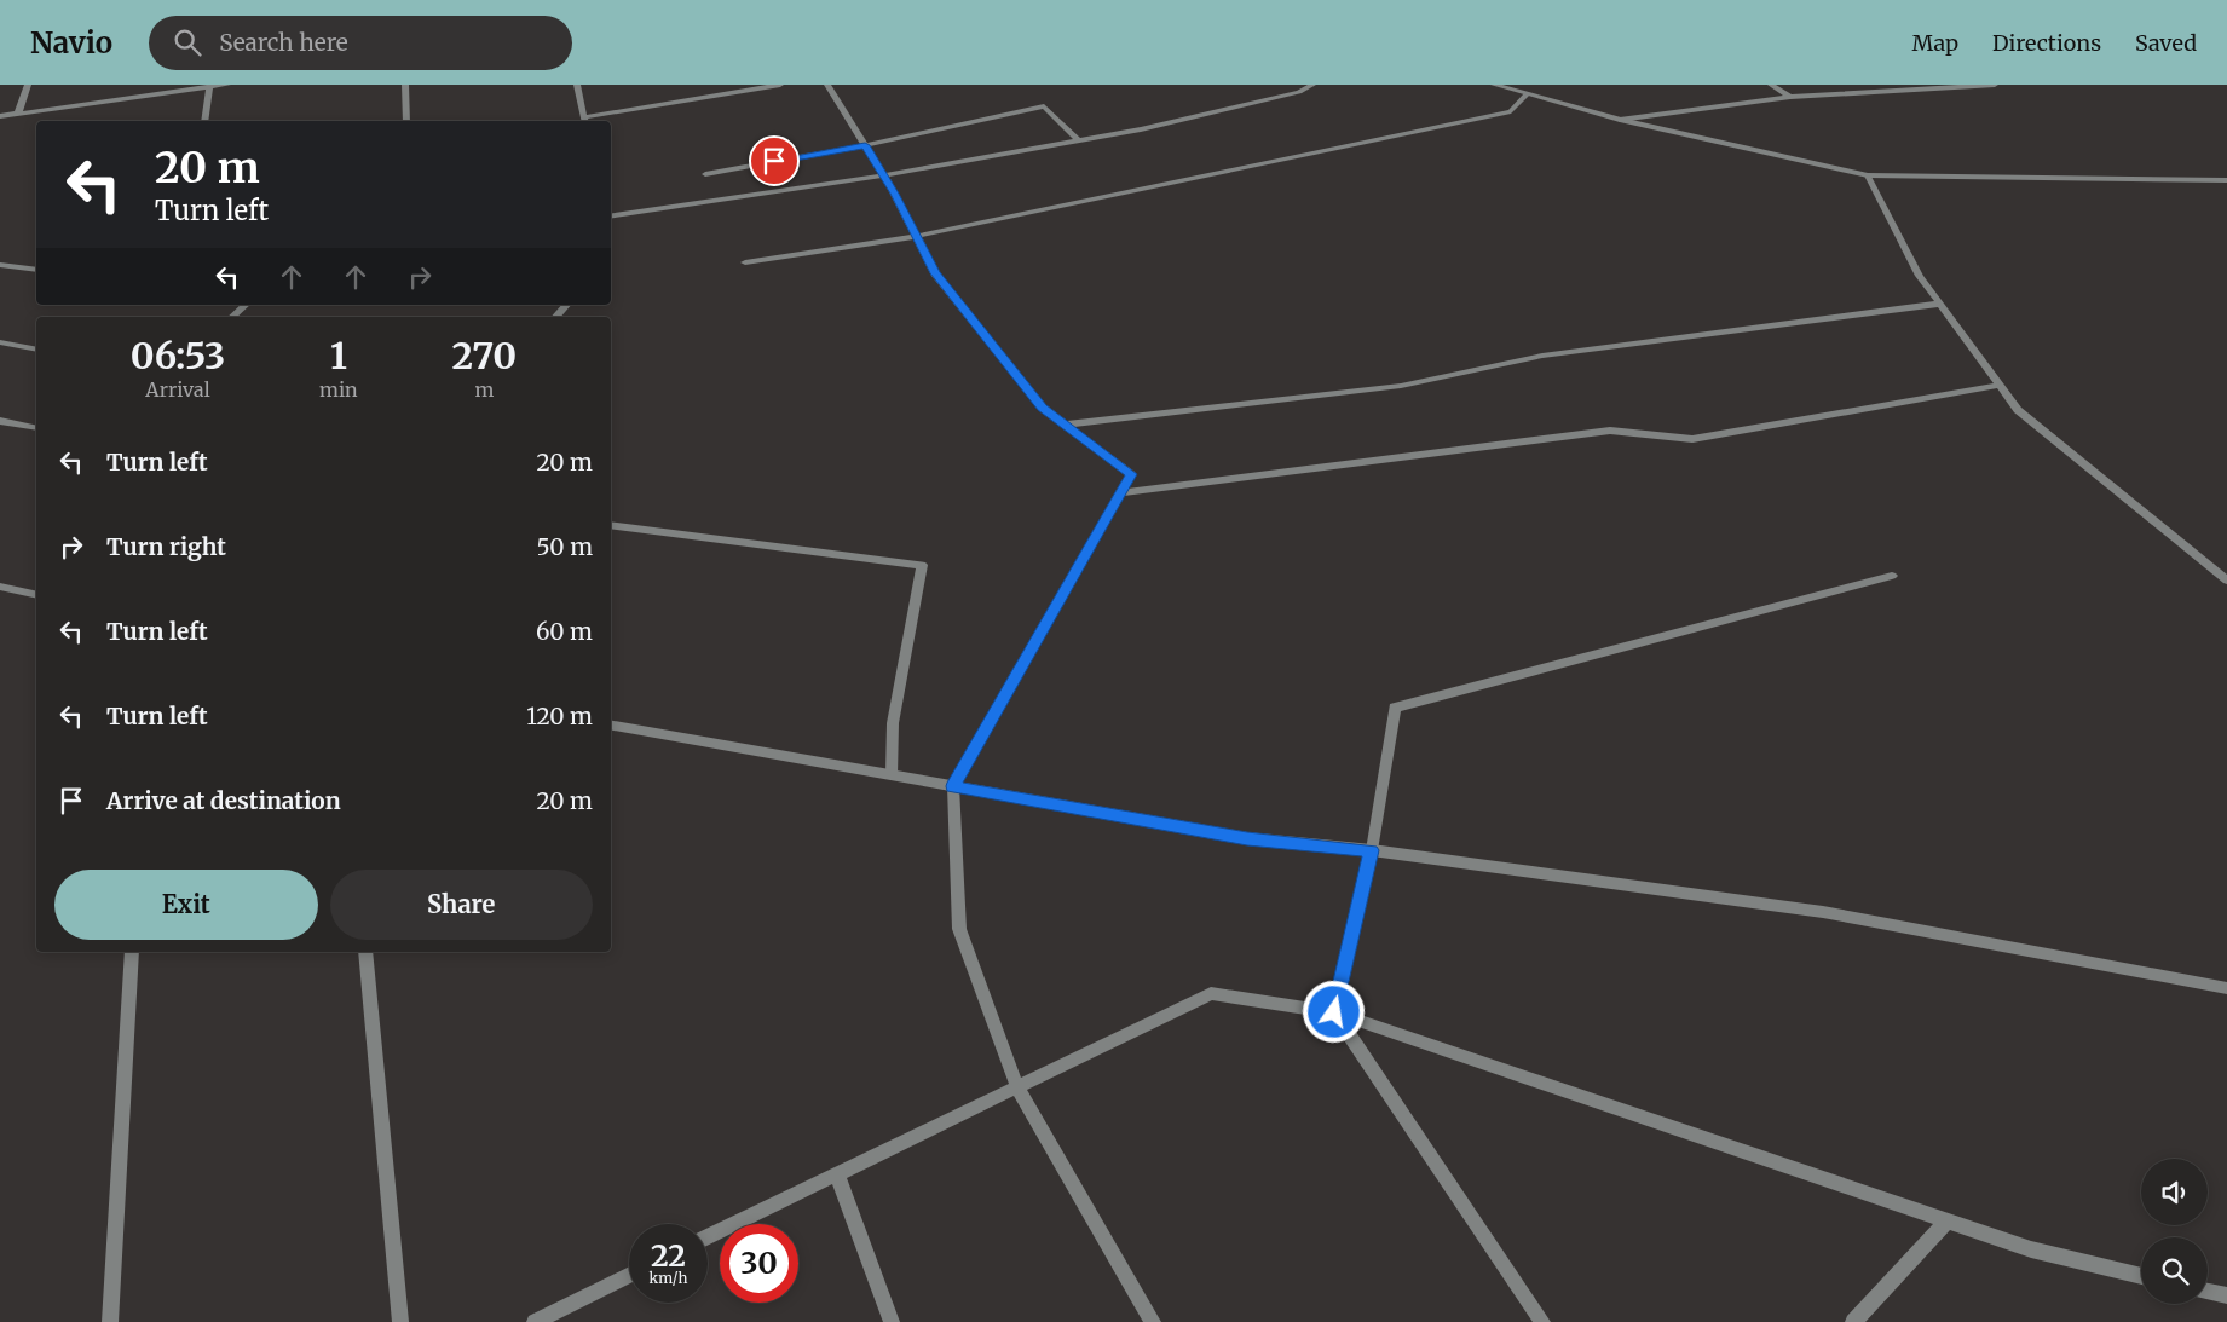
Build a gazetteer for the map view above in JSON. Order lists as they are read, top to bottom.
{
  "page": {
    "header": "Navio",
    "search": "Search here",
    "nav": ["Map", "Directions", "Saved"],
    "turn": ["20 m", "Turn left"],
    "eta": [
      "06:53",
      "Arrival",
      "1",
      "min",
      "270",
      "m"
    ],
    "list": [
      {
        "name": "Turn left",
        "value": "20 m"
      },
      {
        "name": "Turn right",
        "value": "50 m"
      },
      {
        "name": "Turn left",
        "value": "60 m"
      },
      {
        "name": "Turn left",
        "value": "120 m"
      },
      {
        "name": "Arrive at destination",
        "value": "20 m"
      }
    ],
    "buttons": ["Exit", "Share"],
    "speed": "22 km/h",
    "limit": "30"
  }
}
